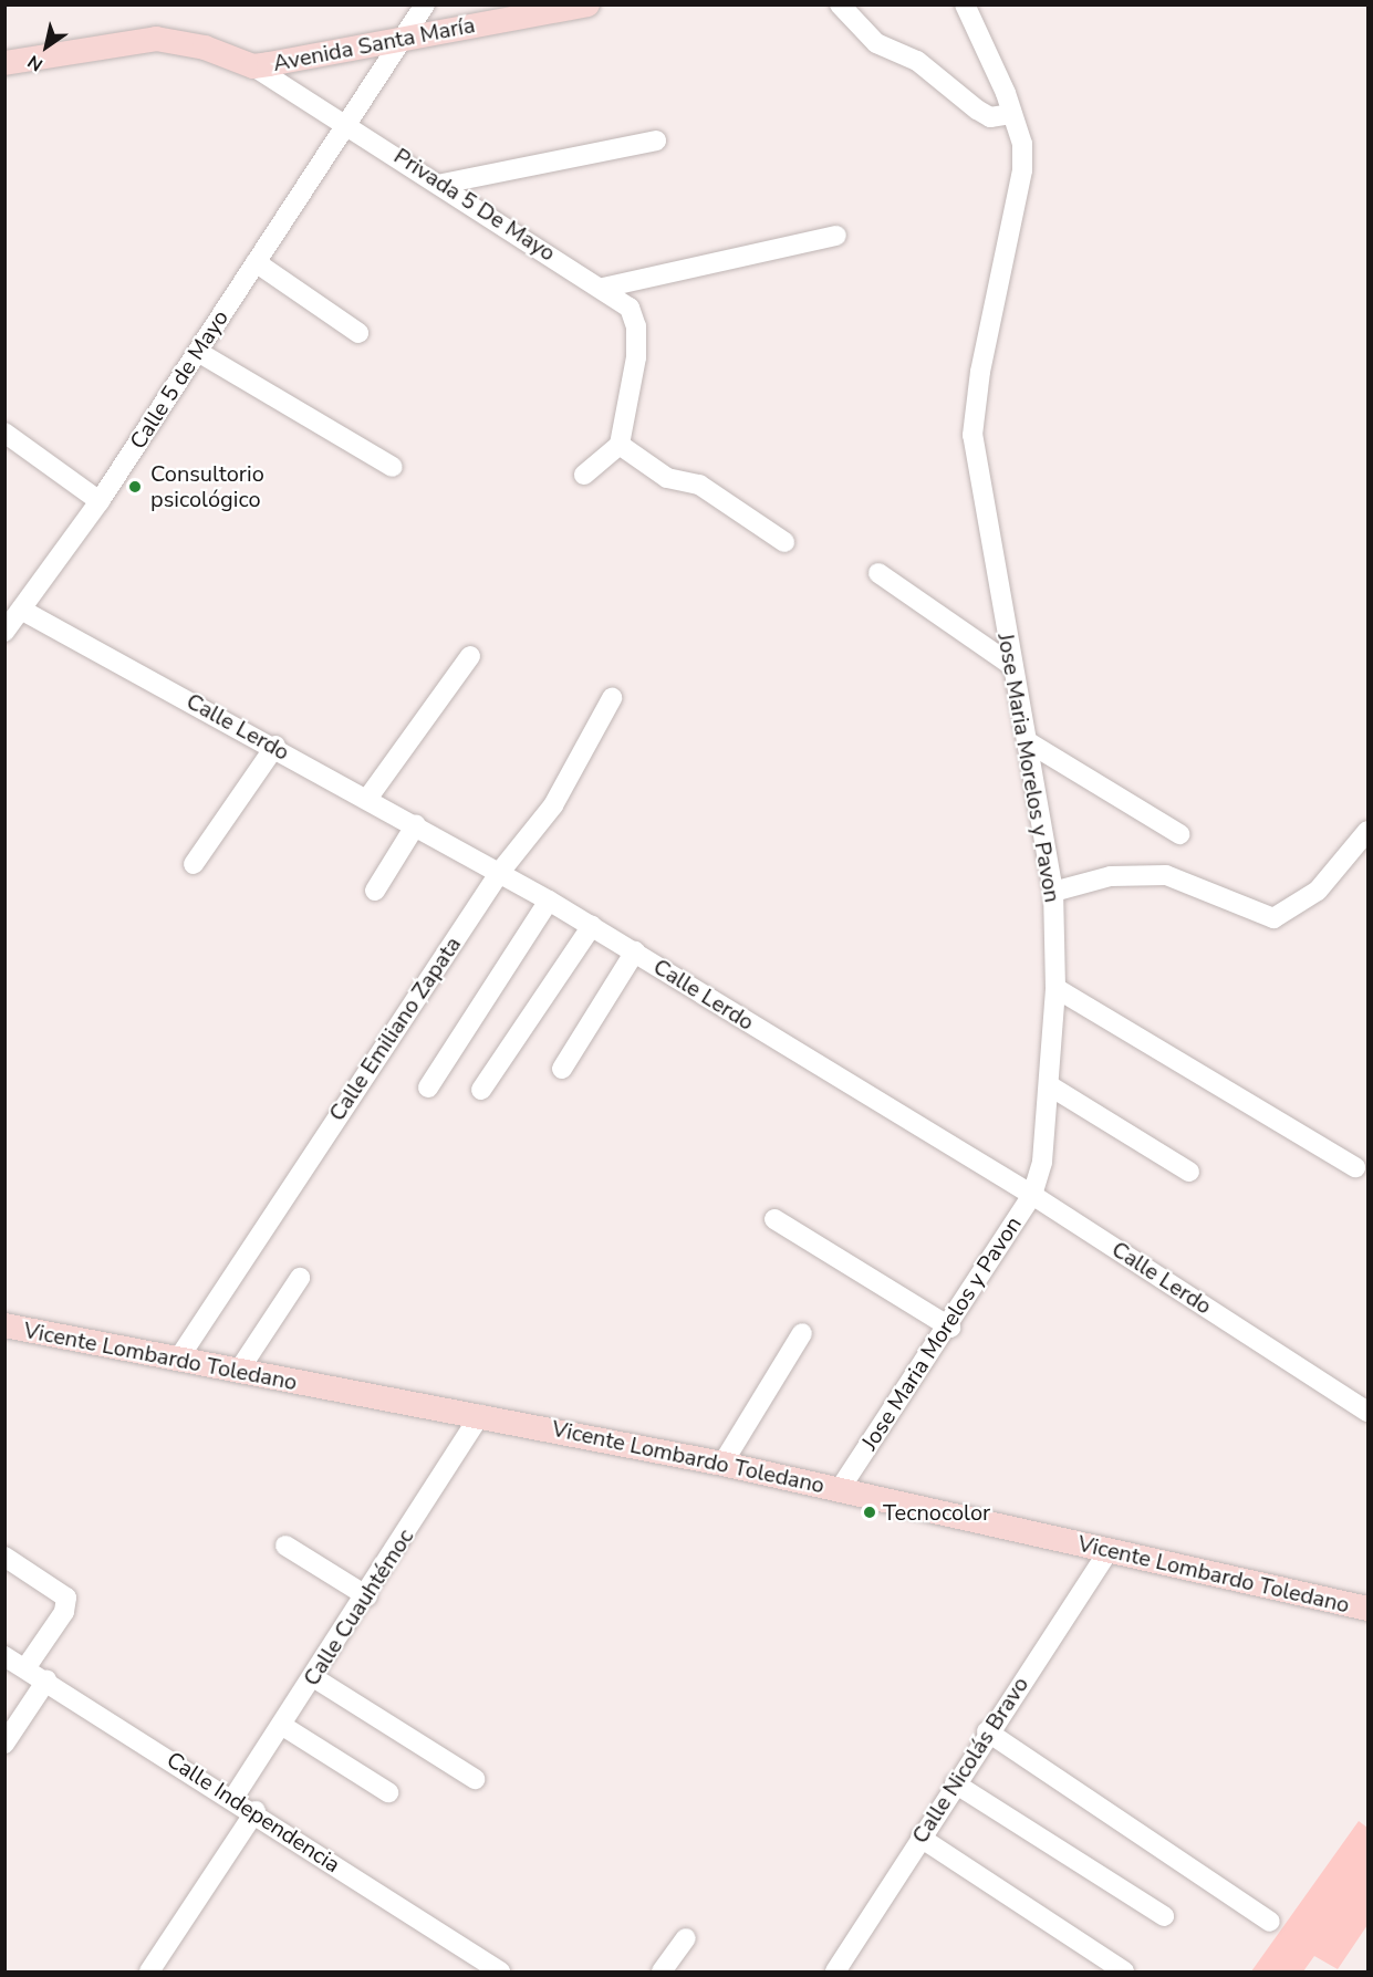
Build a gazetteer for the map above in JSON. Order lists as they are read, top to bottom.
{
  "streets": {
    "main road": ["Avenida Santa María", "Vicente Lombardo Toledano"],
    "street": [
      "Privada 5 De Mayo",
      "Calle 5 de Mayo",
      "Calle Lerdo",
      "Jose Maria Morelos y Pavon",
      "Calle Emiliano Zapata",
      "Calle Cuauhtémoc",
      "Calle Nicolás Bravo",
      "Calle Independencia"
    ]
  },
  "crossings": [
    ["Avenida Santa María", "Calle 5 de Mayo"],
    ["Privada 5 De Mayo", "Calle 5 de Mayo"],
    ["Calle 5 de Mayo", "Calle Lerdo"],
    ["Calle Lerdo", "Jose Maria Morelos y Pavon"],
    ["Calle Lerdo", "Calle Emiliano Zapata"],
    ["Jose Maria Morelos y Pavon", "Vicente Lombardo Toledano"],
    ["Calle Emiliano Zapata", "Vicente Lombardo Toledano"],
    ["Vicente Lombardo Toledano", "Calle Cuauhtémoc"],
    ["Vicente Lombardo Toledano", "Calle Nicolás Bravo"],
    ["Calle Cuauhtémoc", "Calle Independencia"]
  ],
  "places": ["Consultorio psicológico", "Tecnocolor"],
  "north": "bottom left"
}
